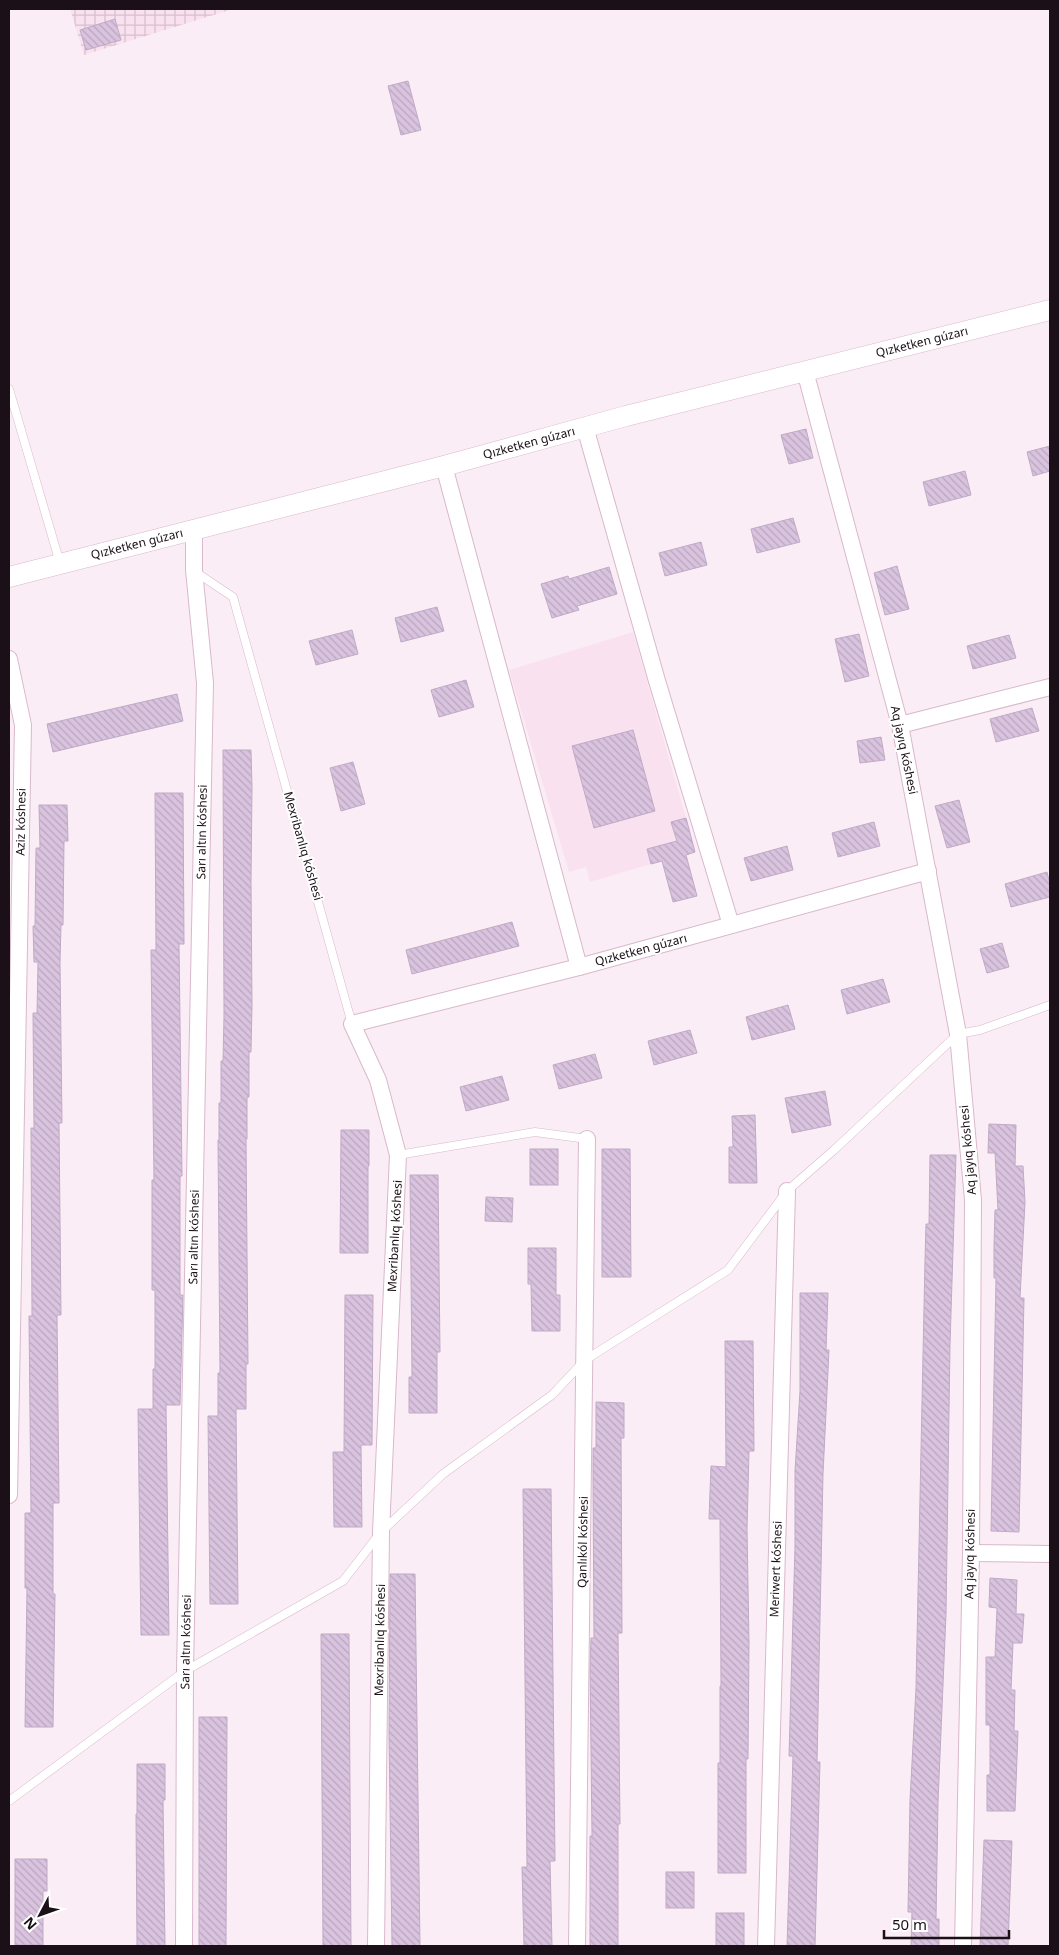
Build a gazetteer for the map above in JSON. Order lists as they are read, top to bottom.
{
  "streets": {
    "street": [
      "Qızketken gúzarı",
      "Aq jayıq kóshesi",
      "Aziz kóshesi",
      "Sarı altın kóshesi",
      "Mexribanlıq kóshesi",
      "Qanlıkól kóshesi",
      "Meriwert kóshesi"
    ]
  },
  "crossings": [
    ["Qızketken gúzarı", "Aq jayıq kóshesi"],
    ["Qızketken gúzarı", "Sarı altın kóshesi"],
    ["Qızketken gúzarı", "Mexribanlıq kóshesi"],
    ["Sarı altın kóshesi", "Mexribanlıq kóshesi"]
  ],
  "scale_bar": "50 m",
  "north": "bottom left"
}
